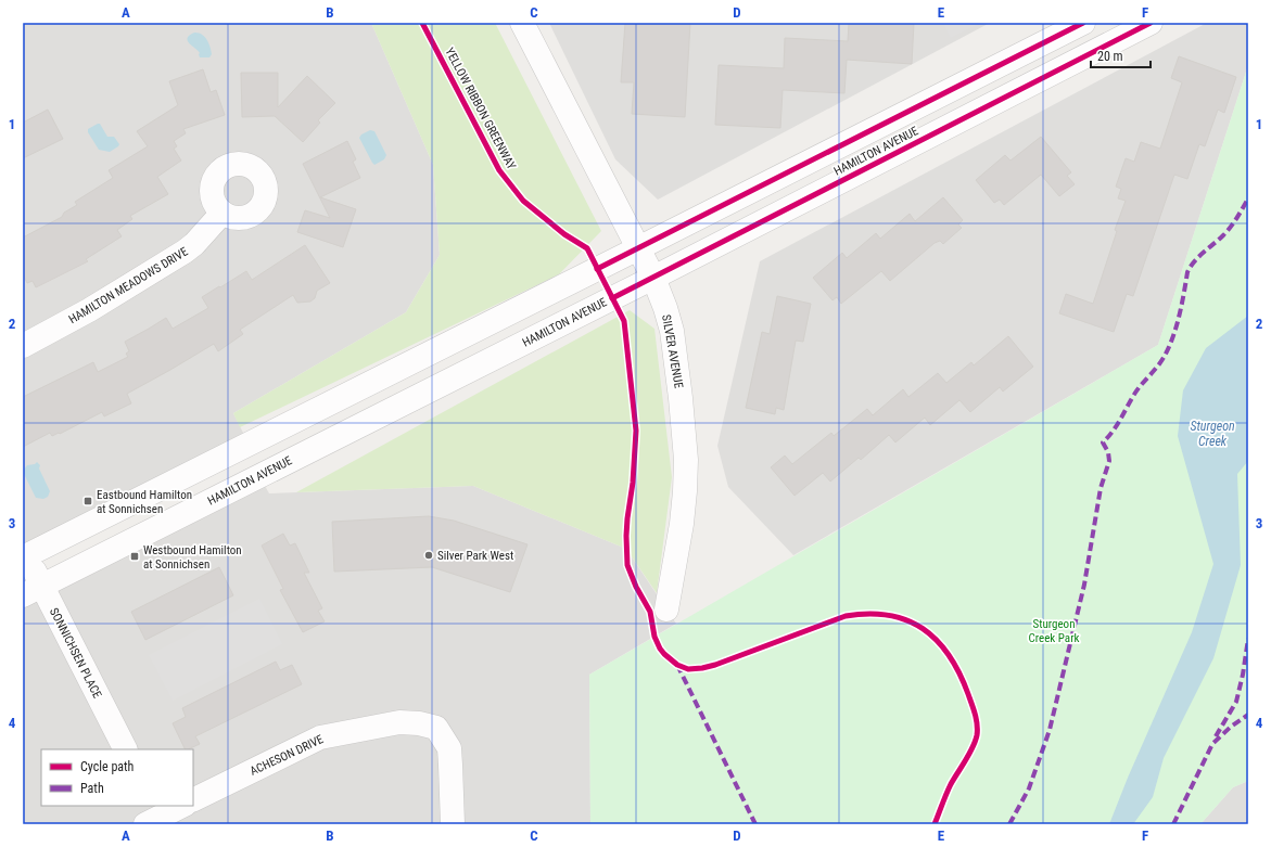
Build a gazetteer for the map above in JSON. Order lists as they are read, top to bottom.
{
  "streets": {
    "street": [
      "HAMILTON AVENUE",
      "HAMILTON MEADOWS DRIVE",
      "SILVER AVENUE",
      "SONNICHSEN PLACE",
      "ACHESON DRIVE"
    ],
    "cycle path": ["YELLOW RIBBON GREENWAY"]
  },
  "crossings": [
    ["HAMILTON AVENUE", "SILVER AVENUE"],
    ["HAMILTON AVENUE", "SONNICHSEN PLACE"]
  ],
  "water": ["Sturgeon Creek"],
  "parks": ["Sturgeon Creek Park"],
  "places": {
    "transit": ["Eastbound Hamilton at Sonnichsen", "Westbound Hamilton at Sonnichsen"],
    "other": ["Silver Park West"]
  },
  "legend": ["Cycle path", "Path"],
  "scale_bar": "20 m",
  "grid": {
    "columns": [
      "A",
      "B",
      "C",
      "D",
      "E",
      "F"
    ],
    "rows": [
      "1",
      "2",
      "3",
      "4"
    ]
  }
}
